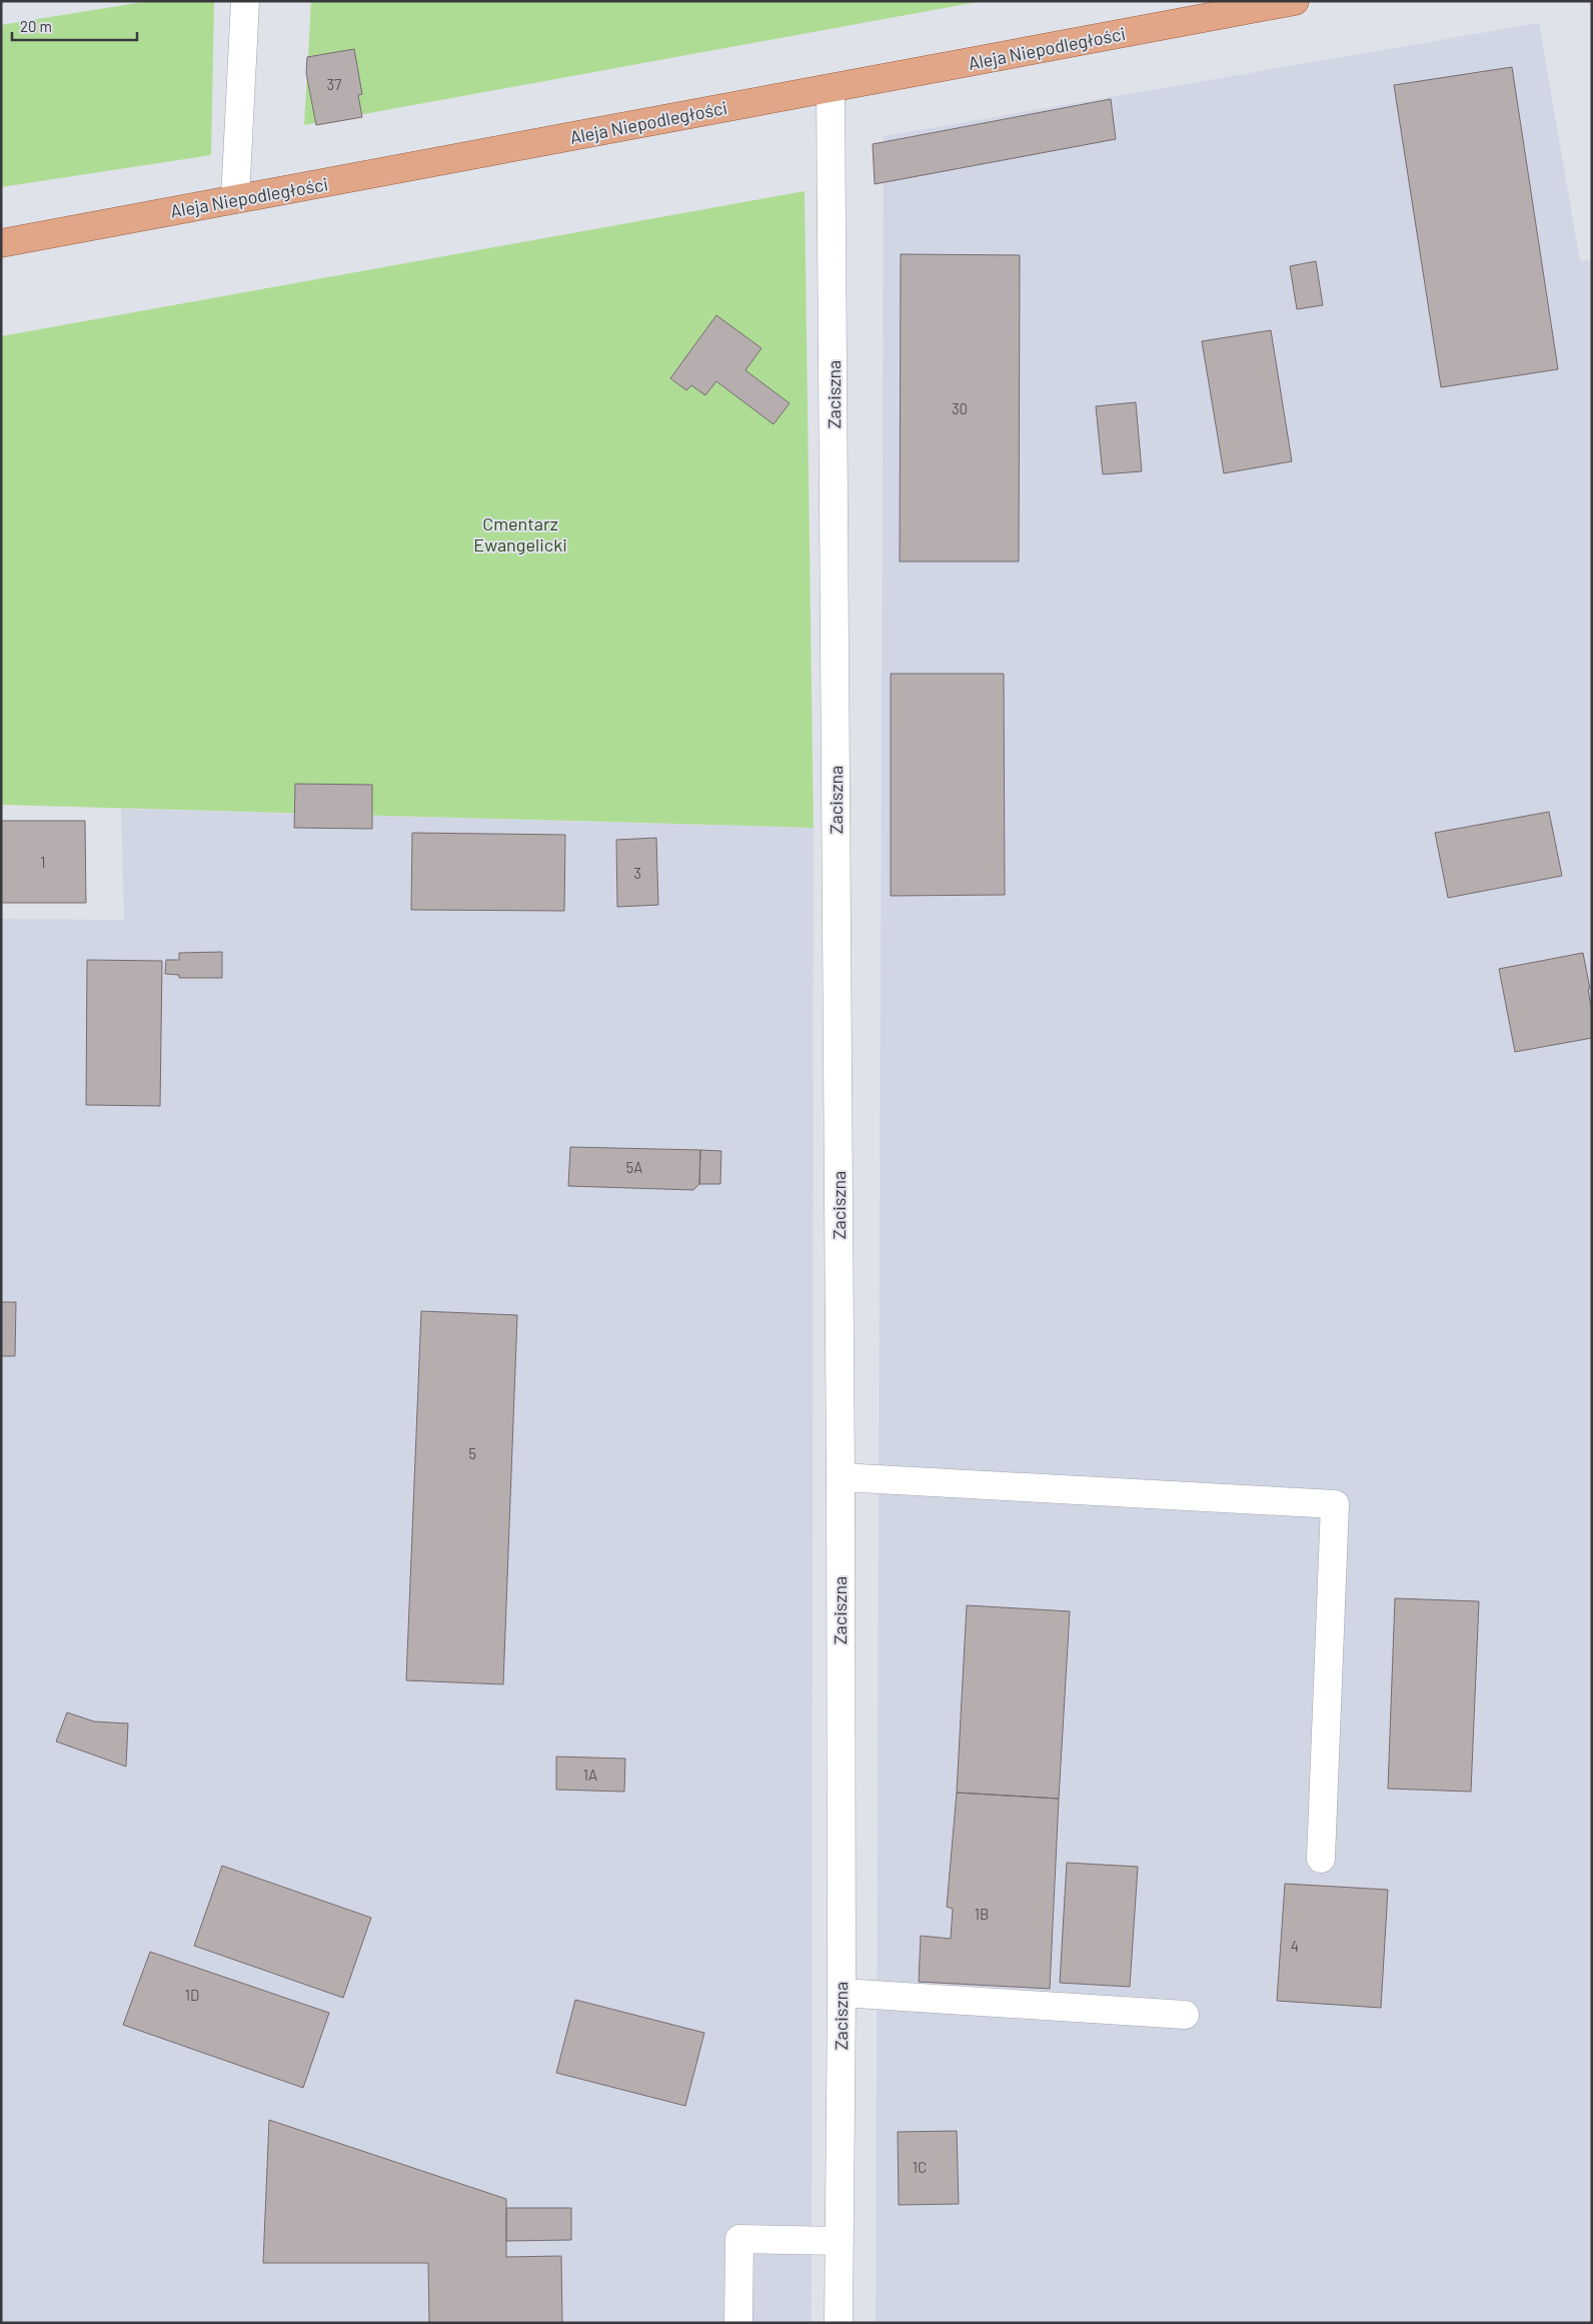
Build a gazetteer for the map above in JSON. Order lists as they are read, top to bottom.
{
  "streets": {
    "main road": ["Aleja Niepodległości"],
    "street": ["Zaciszna"]
  },
  "crossings": [
    ["Aleja Niepodległości", "Zaciszna"]
  ],
  "parks": ["Cmentarz Ewangelicki"],
  "house_numbers": [
    "37",
    "30",
    "1",
    "3",
    "5A",
    "5",
    "1A",
    "1B",
    "4",
    "1D",
    "1C"
  ],
  "scale_bar": "20 m"
}
